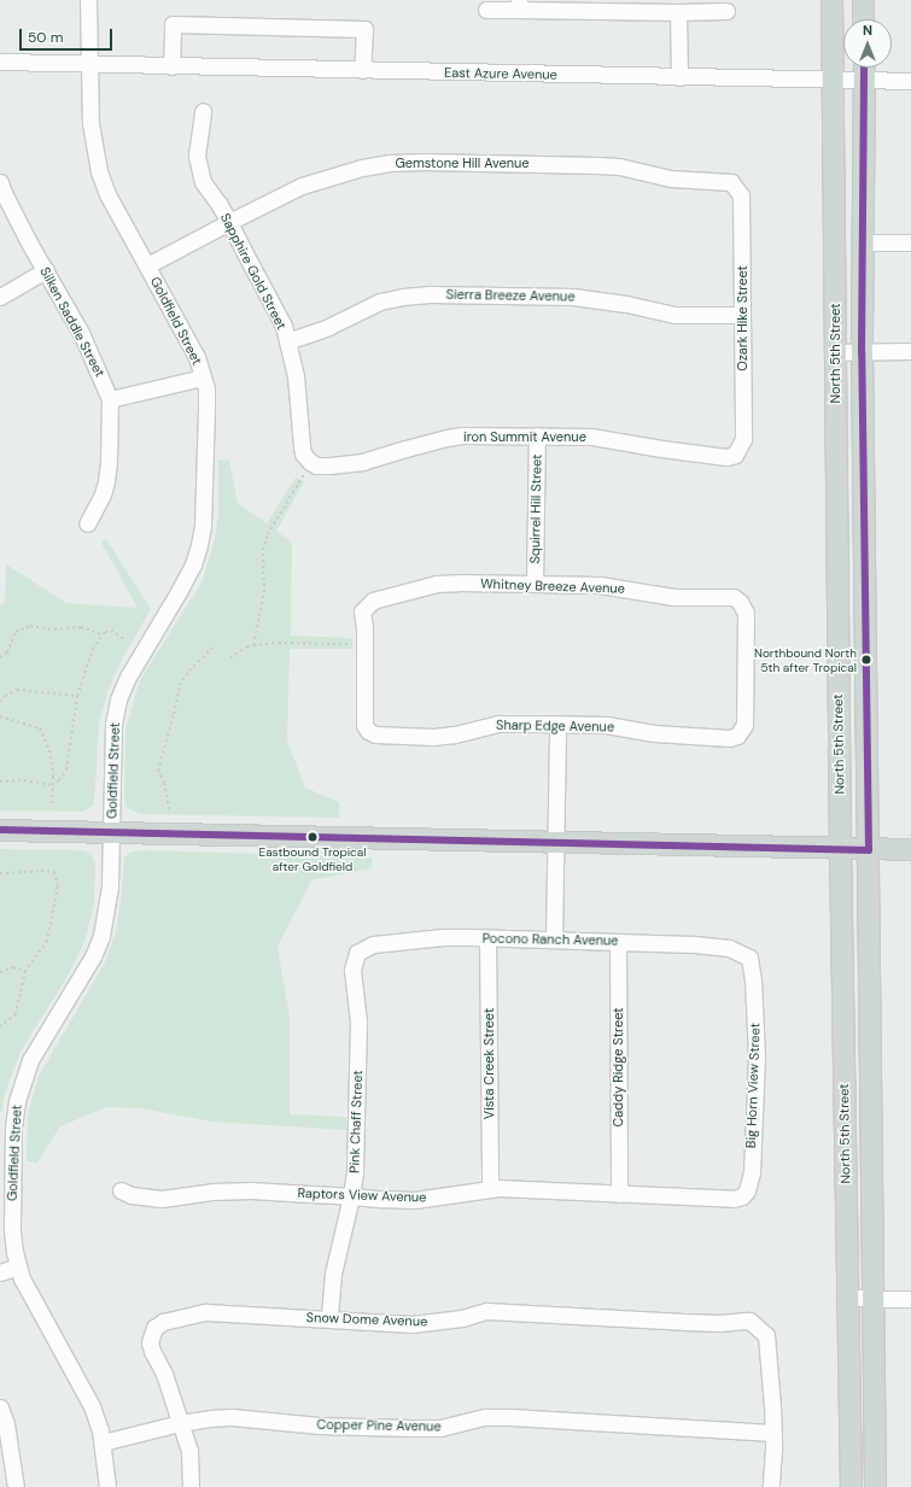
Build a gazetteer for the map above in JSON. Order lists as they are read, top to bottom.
{
  "streets": {
    "main road": ["North 5th Street"],
    "street": [
      "East Azure Avenue",
      "Gemstone Hill Avenue",
      "Sapphire Gold Street",
      "Sierra Breeze Avenue",
      "Ozark Hike Street",
      "Goldfield Street",
      "Silken Saddle Street",
      "iron Summit Avenue",
      "Squirrel Hill Street",
      "Whitney Breeze Avenue",
      "Sharp Edge Avenue",
      "Pocono Ranch Avenue",
      "Vista Creek Street",
      "Caddy Ridge Street",
      "Big Horn View Street",
      "Pink Chaff Street",
      "Raptors View Avenue",
      "Snow Dome Avenue",
      "Copper Pine Avenue"
    ]
  },
  "crossings": [
    ["East Azure Avenue", "Goldfield Street"],
    ["East Azure Avenue", "North 5th Street"],
    ["Gemstone Hill Avenue", "Sapphire Gold Street"],
    ["Gemstone Hill Avenue", "Ozark Hike Street"],
    ["Gemstone Hill Avenue", "Goldfield Street"],
    ["Sapphire Gold Street", "Sierra Breeze Avenue"],
    ["Sapphire Gold Street", "iron Summit Avenue"],
    ["Sierra Breeze Avenue", "Ozark Hike Street"],
    ["Ozark Hike Street", "iron Summit Avenue"],
    ["Goldfield Street", "Copper Pine Avenue"],
    ["iron Summit Avenue", "Squirrel Hill Street"],
    ["Squirrel Hill Street", "Whitney Breeze Avenue"],
    ["Whitney Breeze Avenue", "Sharp Edge Avenue"],
    ["Pocono Ranch Avenue", "Vista Creek Street"],
    ["Pocono Ranch Avenue", "Caddy Ridge Street"],
    ["Pocono Ranch Avenue", "Big Horn View Street"],
    ["Pocono Ranch Avenue", "Pink Chaff Street"],
    ["Vista Creek Street", "Raptors View Avenue"],
    ["Caddy Ridge Street", "Raptors View Avenue"],
    ["Big Horn View Street", "Raptors View Avenue"],
    ["Pink Chaff Street", "Raptors View Avenue"],
    ["Pink Chaff Street", "Snow Dome Avenue"],
    ["Snow Dome Avenue", "Copper Pine Avenue"]
  ],
  "places": ["Northbound North 5th after Tropical", "Eastbound Tropical after Goldfield"],
  "scale_bar": "50 m",
  "north": "top"
}
